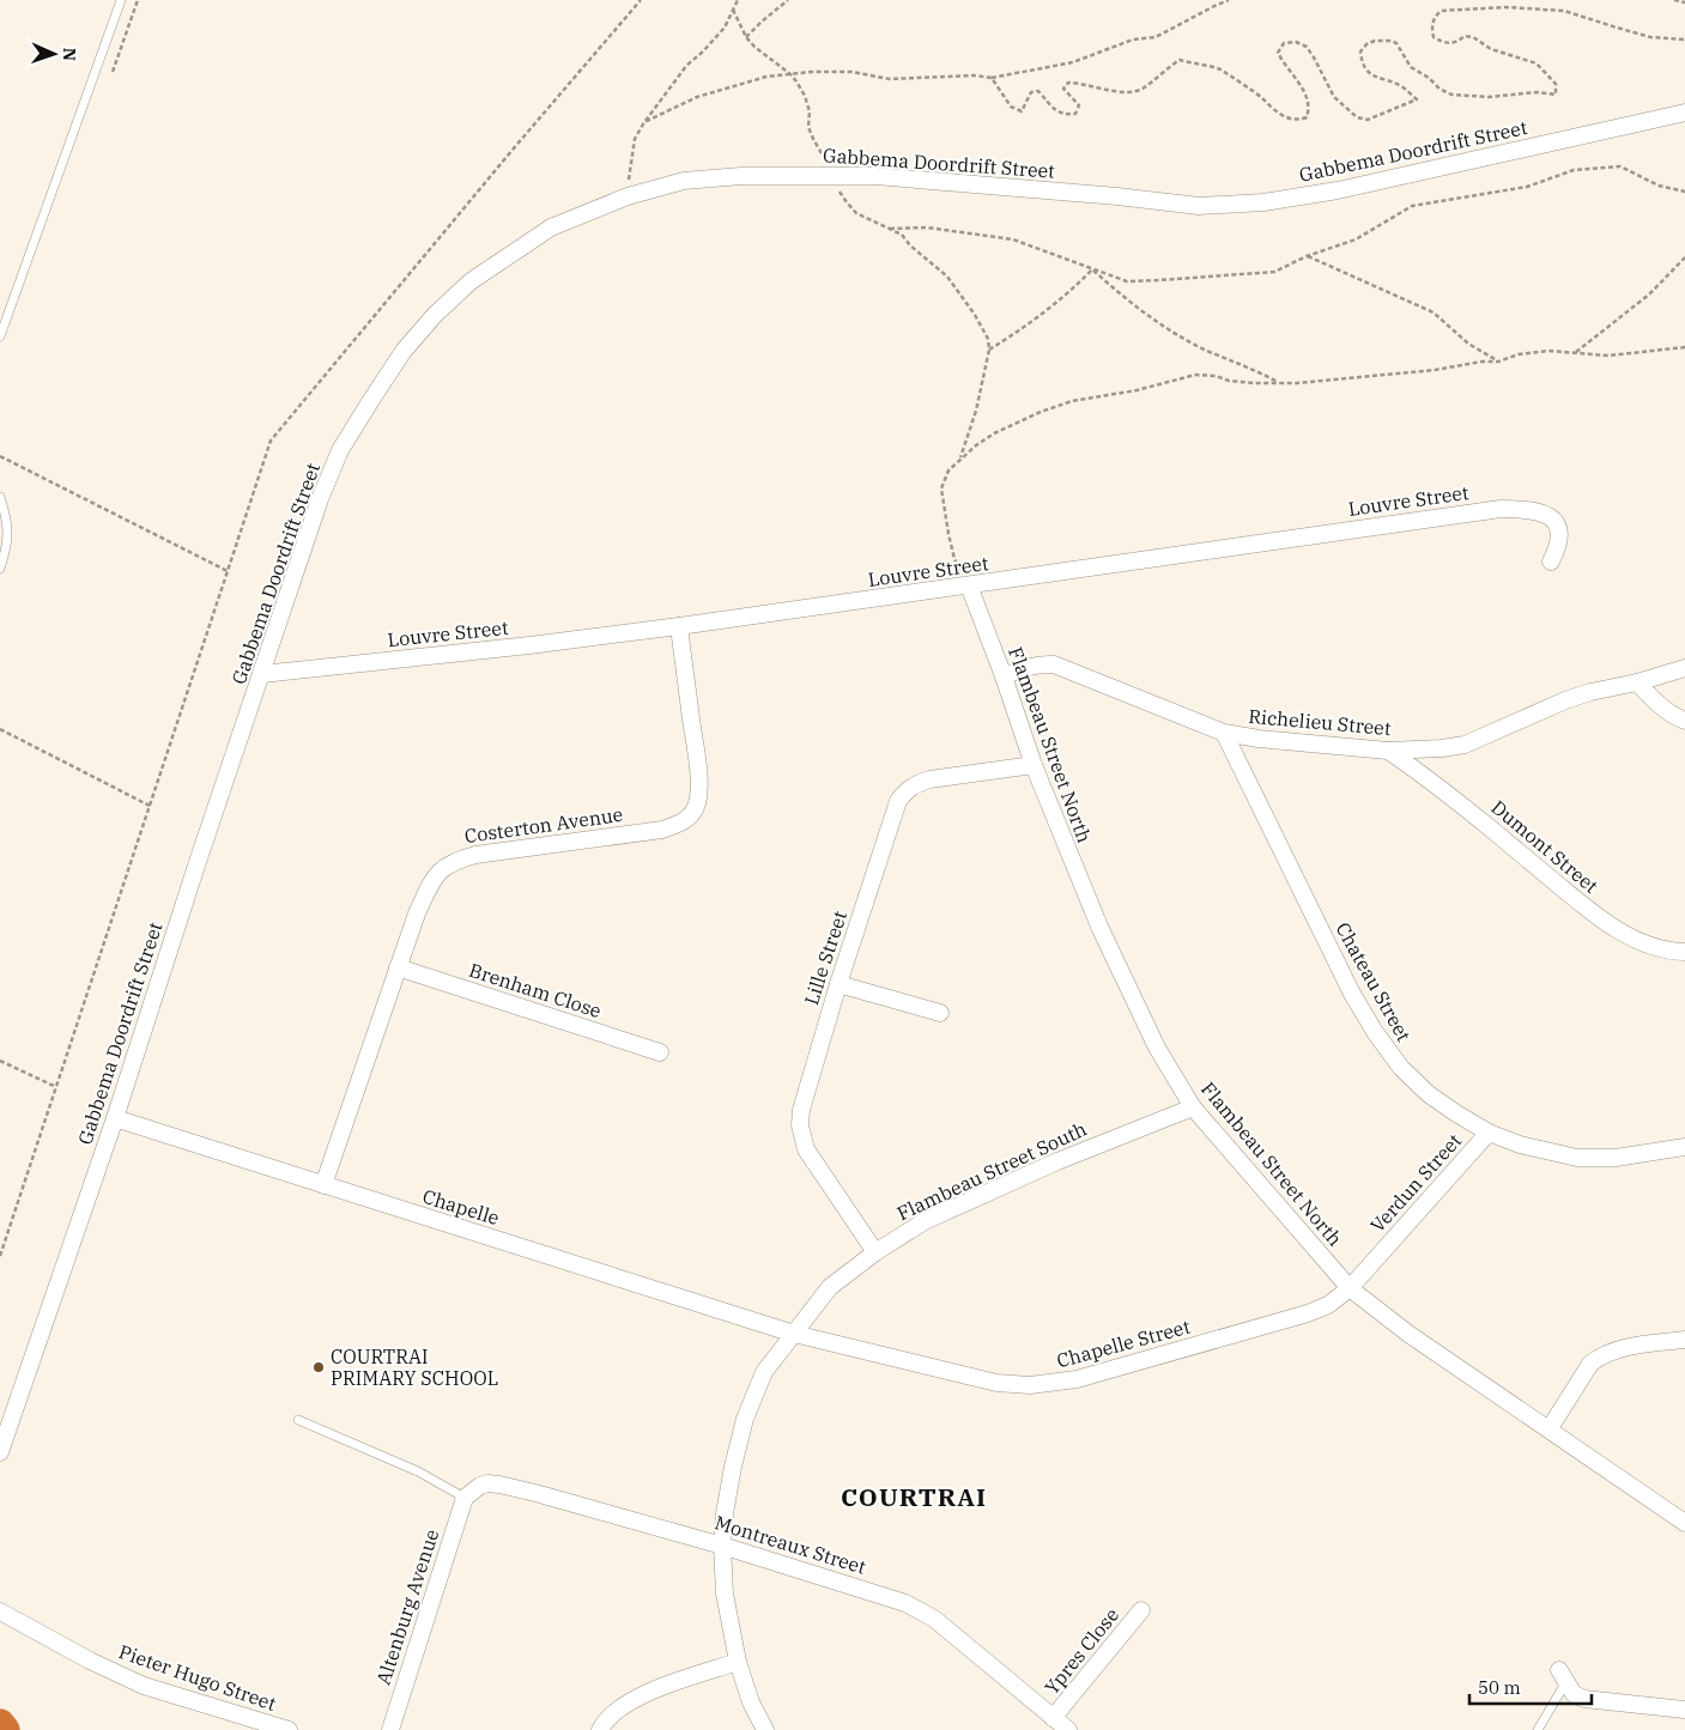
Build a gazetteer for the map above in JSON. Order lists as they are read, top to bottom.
{
  "streets": {
    "street": [
      "Gabbema Doordrift Street",
      "Louvre Street",
      "Richelieu Street",
      "Flambeau Street North",
      "Costerton Avenue",
      "Dumont Street",
      "Lille Street",
      "Chateau Street",
      "Brenham Close",
      "Flambeau Street South",
      "Verdun Street",
      "Chapelle",
      "Chapelle Street",
      "Montreaux Street",
      "Altenburg Avenue",
      "Ypres Close",
      "Pieter Hugo Street"
    ]
  },
  "crossings": [
    ["Gabbema Doordrift Street", "Louvre Street"],
    ["Gabbema Doordrift Street", "Chapelle"],
    ["Louvre Street", "Flambeau Street North"],
    ["Louvre Street", "Costerton Avenue"],
    ["Richelieu Street", "Flambeau Street North"],
    ["Richelieu Street", "Dumont Street"],
    ["Richelieu Street", "Chateau Street"],
    ["Flambeau Street North", "Lille Street"],
    ["Flambeau Street North", "Flambeau Street South"],
    ["Flambeau Street North", "Verdun Street"],
    ["Flambeau Street North", "Chapelle Street"],
    ["Costerton Avenue", "Brenham Close"],
    ["Costerton Avenue", "Chapelle"],
    ["Lille Street", "Flambeau Street South"],
    ["Chateau Street", "Verdun Street"],
    ["Flambeau Street South", "Chapelle"],
    ["Flambeau Street South", "Chapelle Street"],
    ["Flambeau Street South", "Montreaux Street"],
    ["Verdun Street", "Chapelle Street"],
    ["Chapelle", "Chapelle Street"],
    ["Montreaux Street", "Altenburg Avenue"],
    ["Montreaux Street", "Ypres Close"]
  ],
  "districts": ["COURTRAI"],
  "places": ["COURTRAI PRIMARY SCHOOL"],
  "scale_bar": "50 m",
  "north": "right"
}
